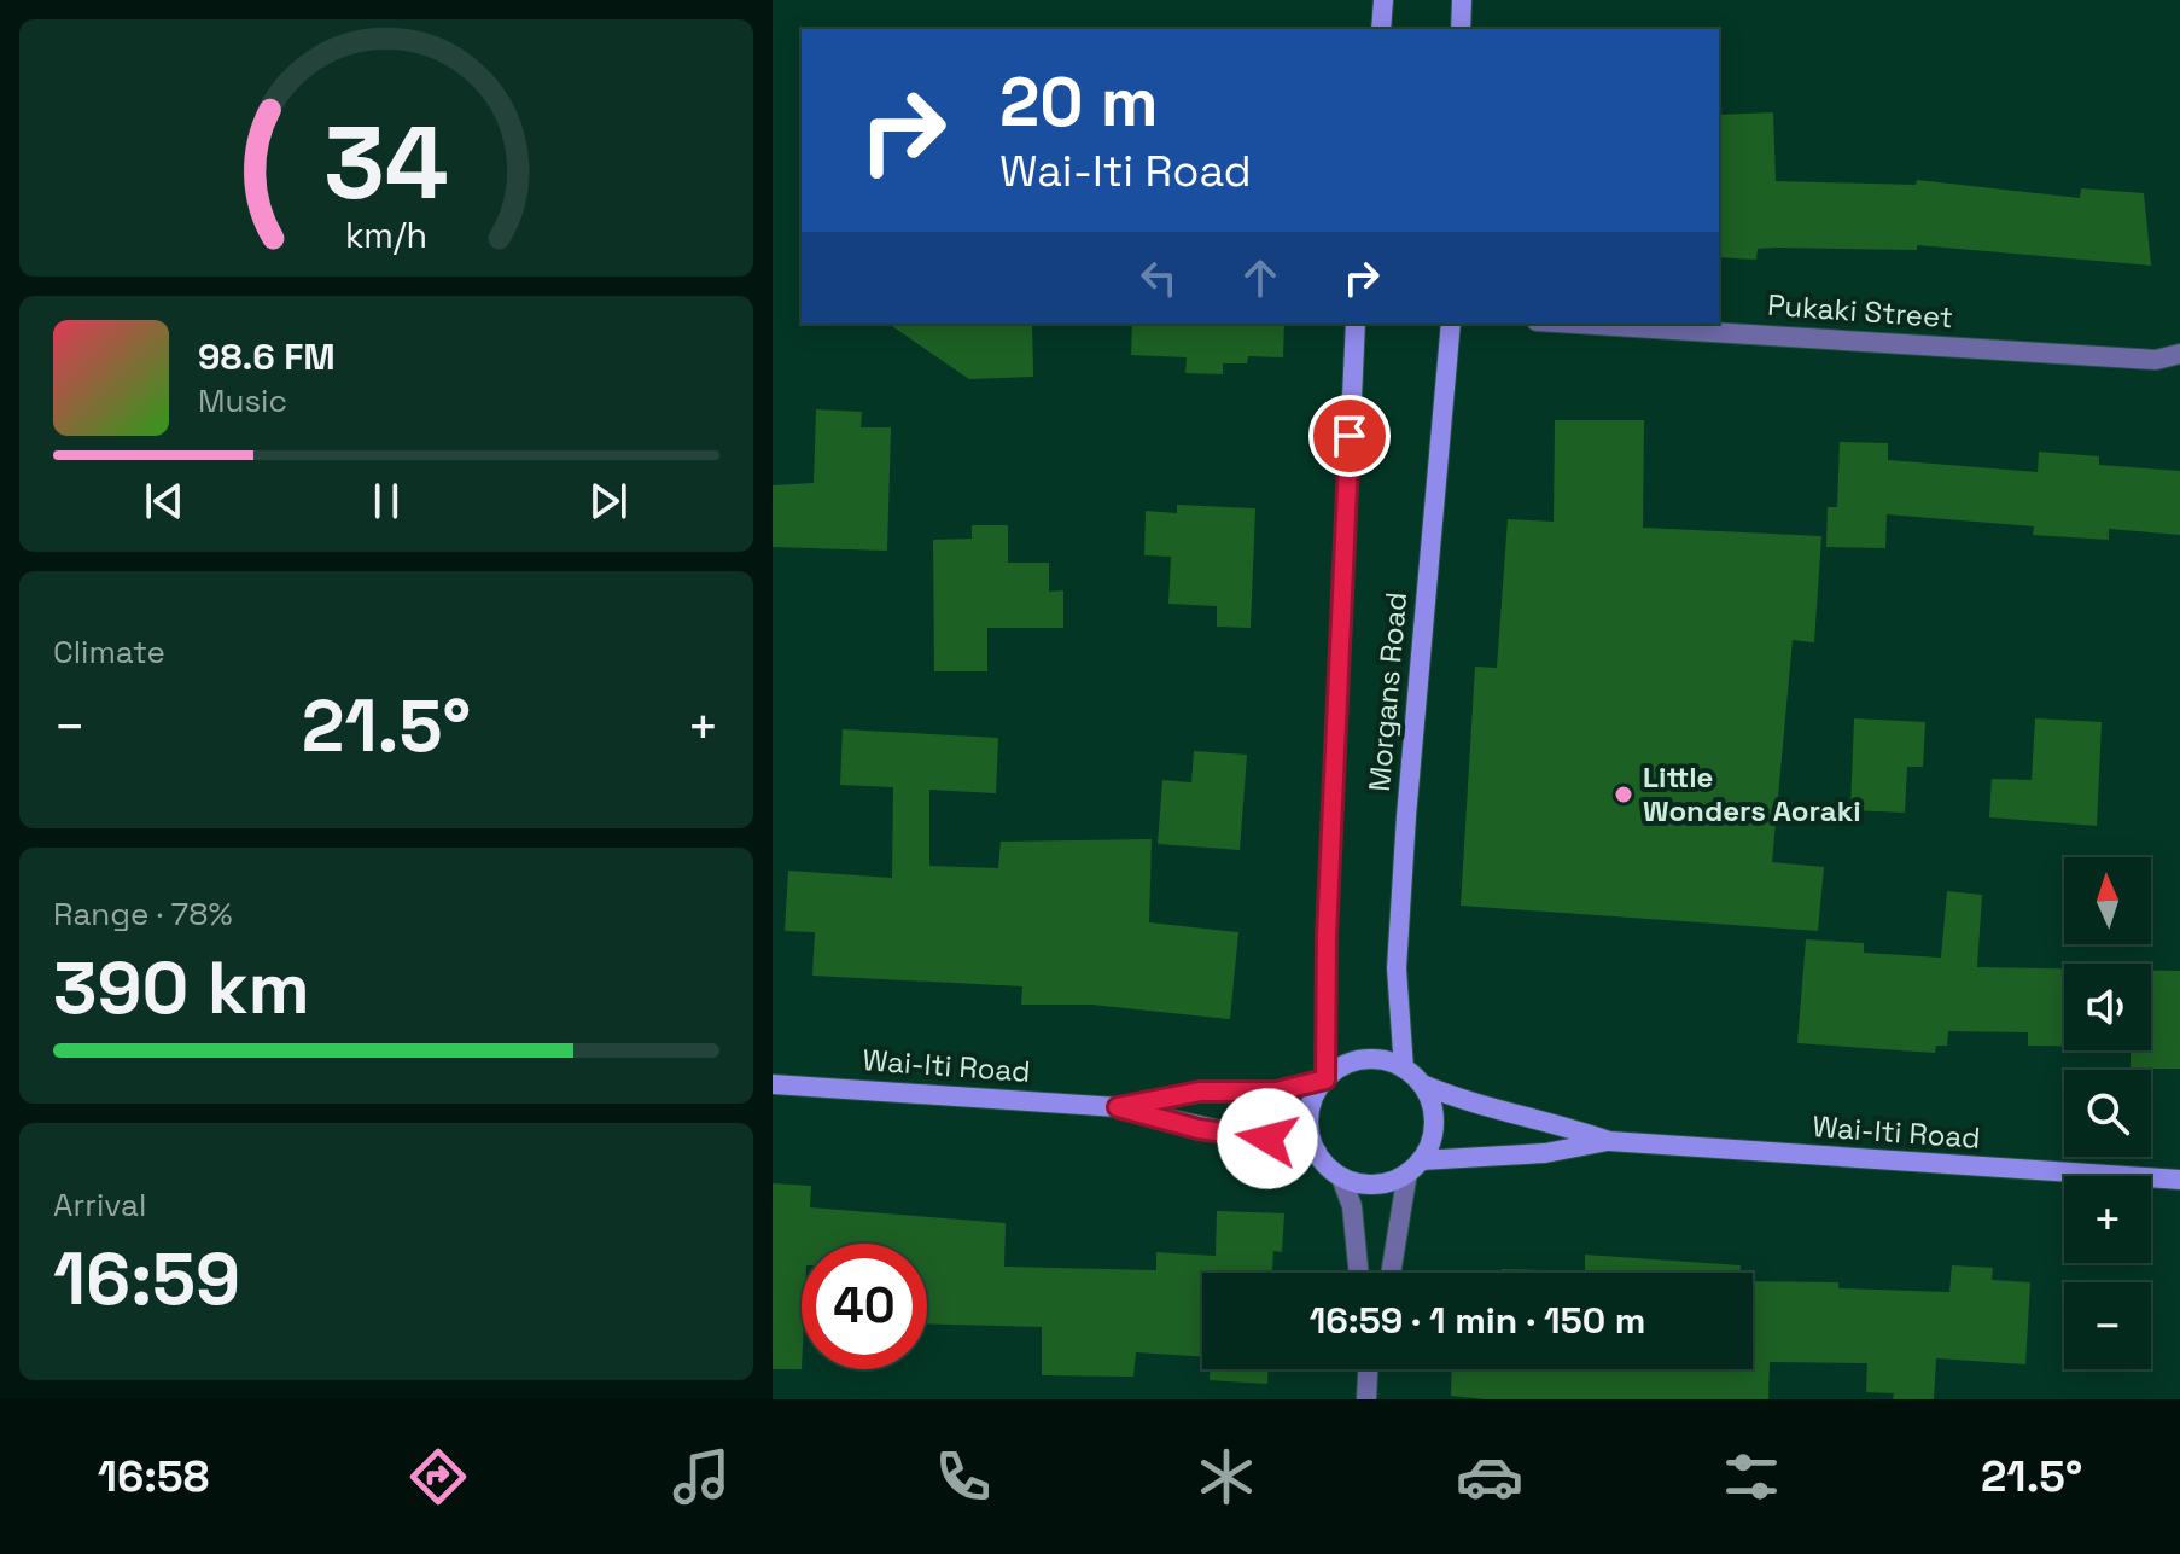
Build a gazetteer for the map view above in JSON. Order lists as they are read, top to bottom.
{
  "streets": {
    "street": ["Pukaki Street", "Morgans Road", "Wai-Iti Road"]
  },
  "crossings": [
    ["Morgans Road", "Wai-Iti Road"]
  ],
  "places": ["Little Wonders Aoraki"],
  "north": "top",
  "page": {
    "turn": ["20 m", "Wai-Iti Road"],
    "song": ["98.6 FM", "Music"],
    "tile": [
      "Climate",
      ["Range · 78%", "390 km"],
      ["Arrival", "16:59"]
    ],
    "heat": ["−", "21.5°", "+"],
    "map_buttons": ["+", "−"],
    "limit": "40",
    "trip": "16:59 · 1 min · 150 m",
    "tabs": ["16:58", "21.5°"],
    "gauge": ["34", "km/h"]
  }
}
